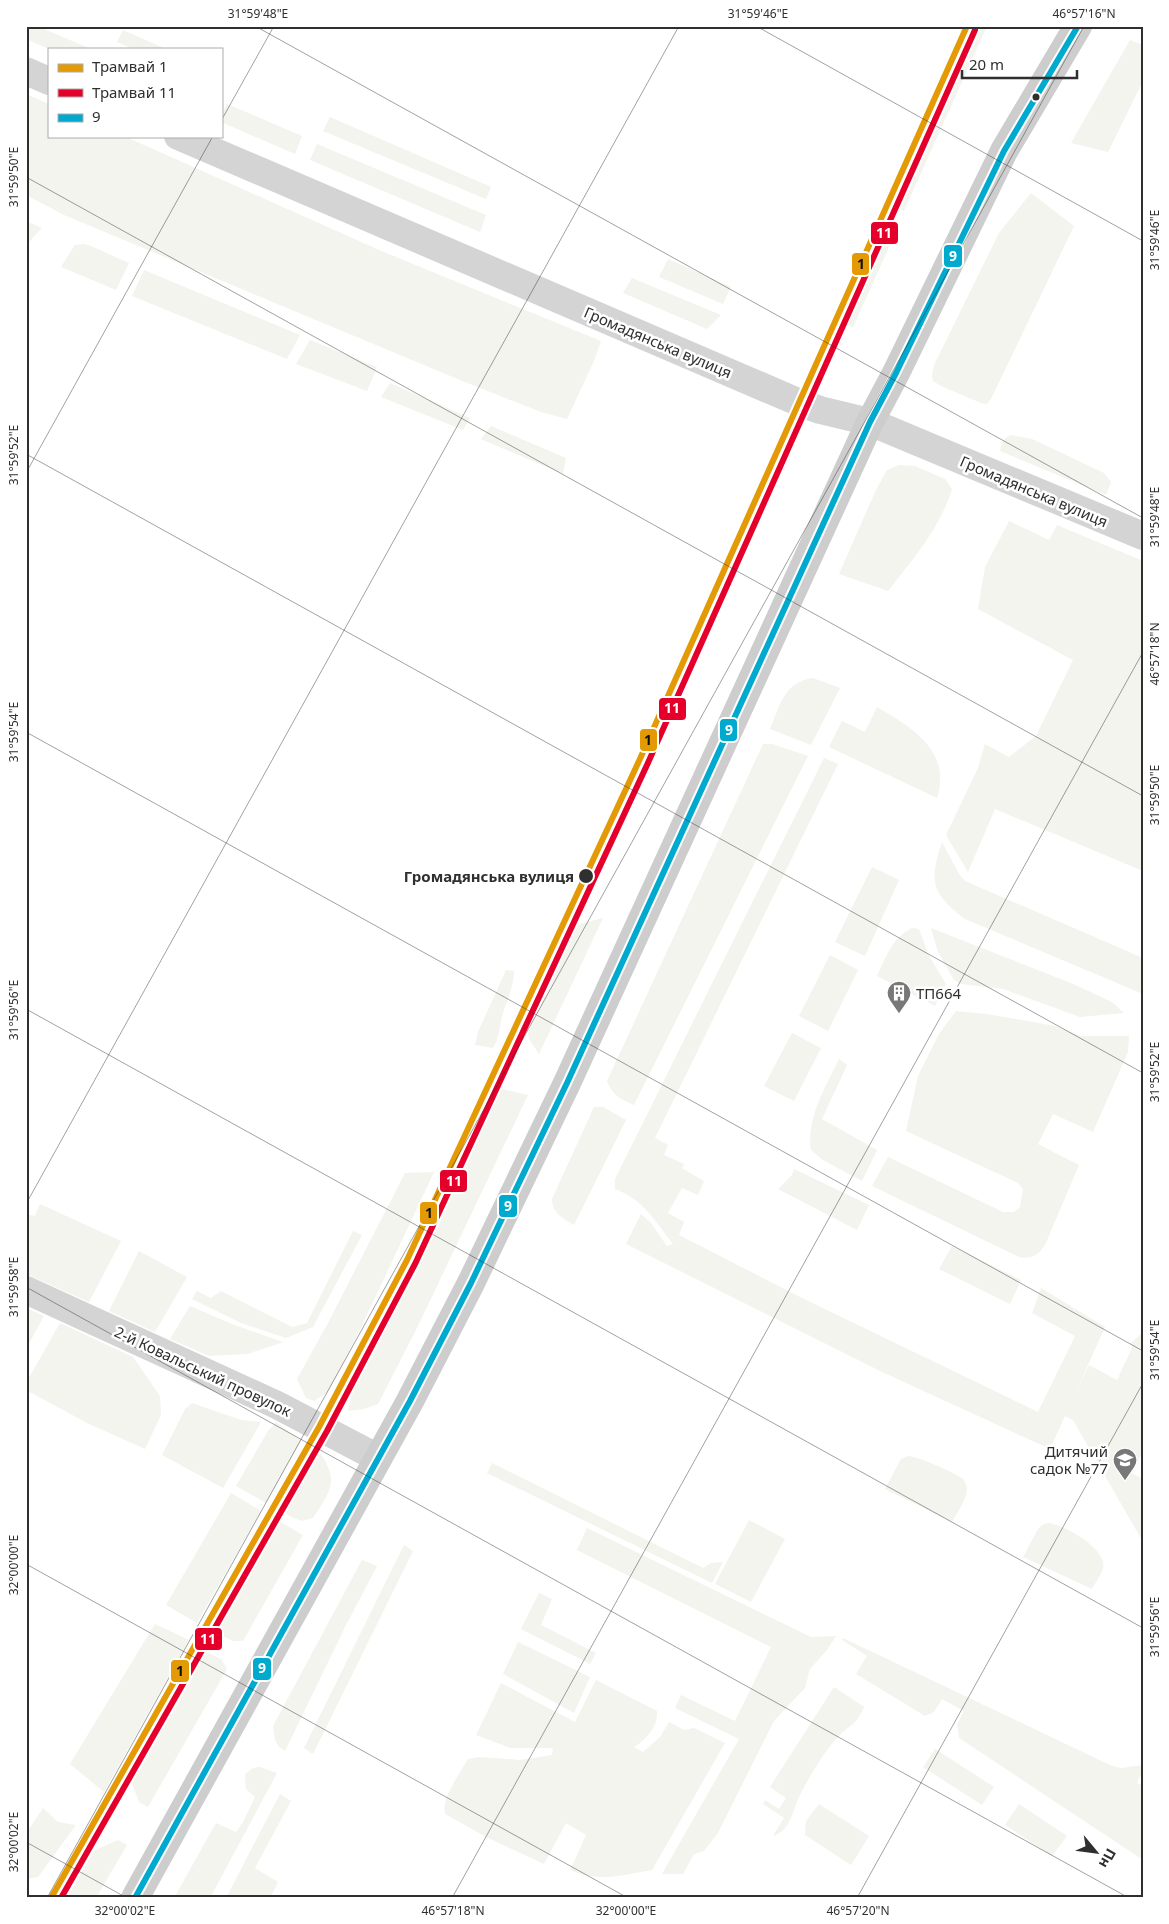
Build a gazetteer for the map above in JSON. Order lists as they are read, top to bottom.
{
  "streets": {
    "street": ["Громадянська вулиця", "2-й Ковальський провулок"]
  },
  "places": {
    "other": ["Громадянська вулиця"],
    "building": ["ТП664"],
    "school or university": ["Дитячий садок №77"]
  },
  "lines": ["tram line 1", "transit line 9", "tram line 11"],
  "legend": ["Трамвай 1", "Трамвай 11", "9"],
  "scale_bar": "20 m",
  "north": "bottom right",
  "coordinates": [
    "31°59'48\"E",
    "31°59'46\"E",
    "46°57'16\"N",
    "31°59'50\"E",
    "31°59'52\"E",
    "46°57'18\"N",
    "31°59'54\"E",
    "31°59'56\"E",
    "31°59'58\"E",
    "32°00'00\"E",
    "32°00'02\"E",
    "46°57'20\"N"
  ]
}
